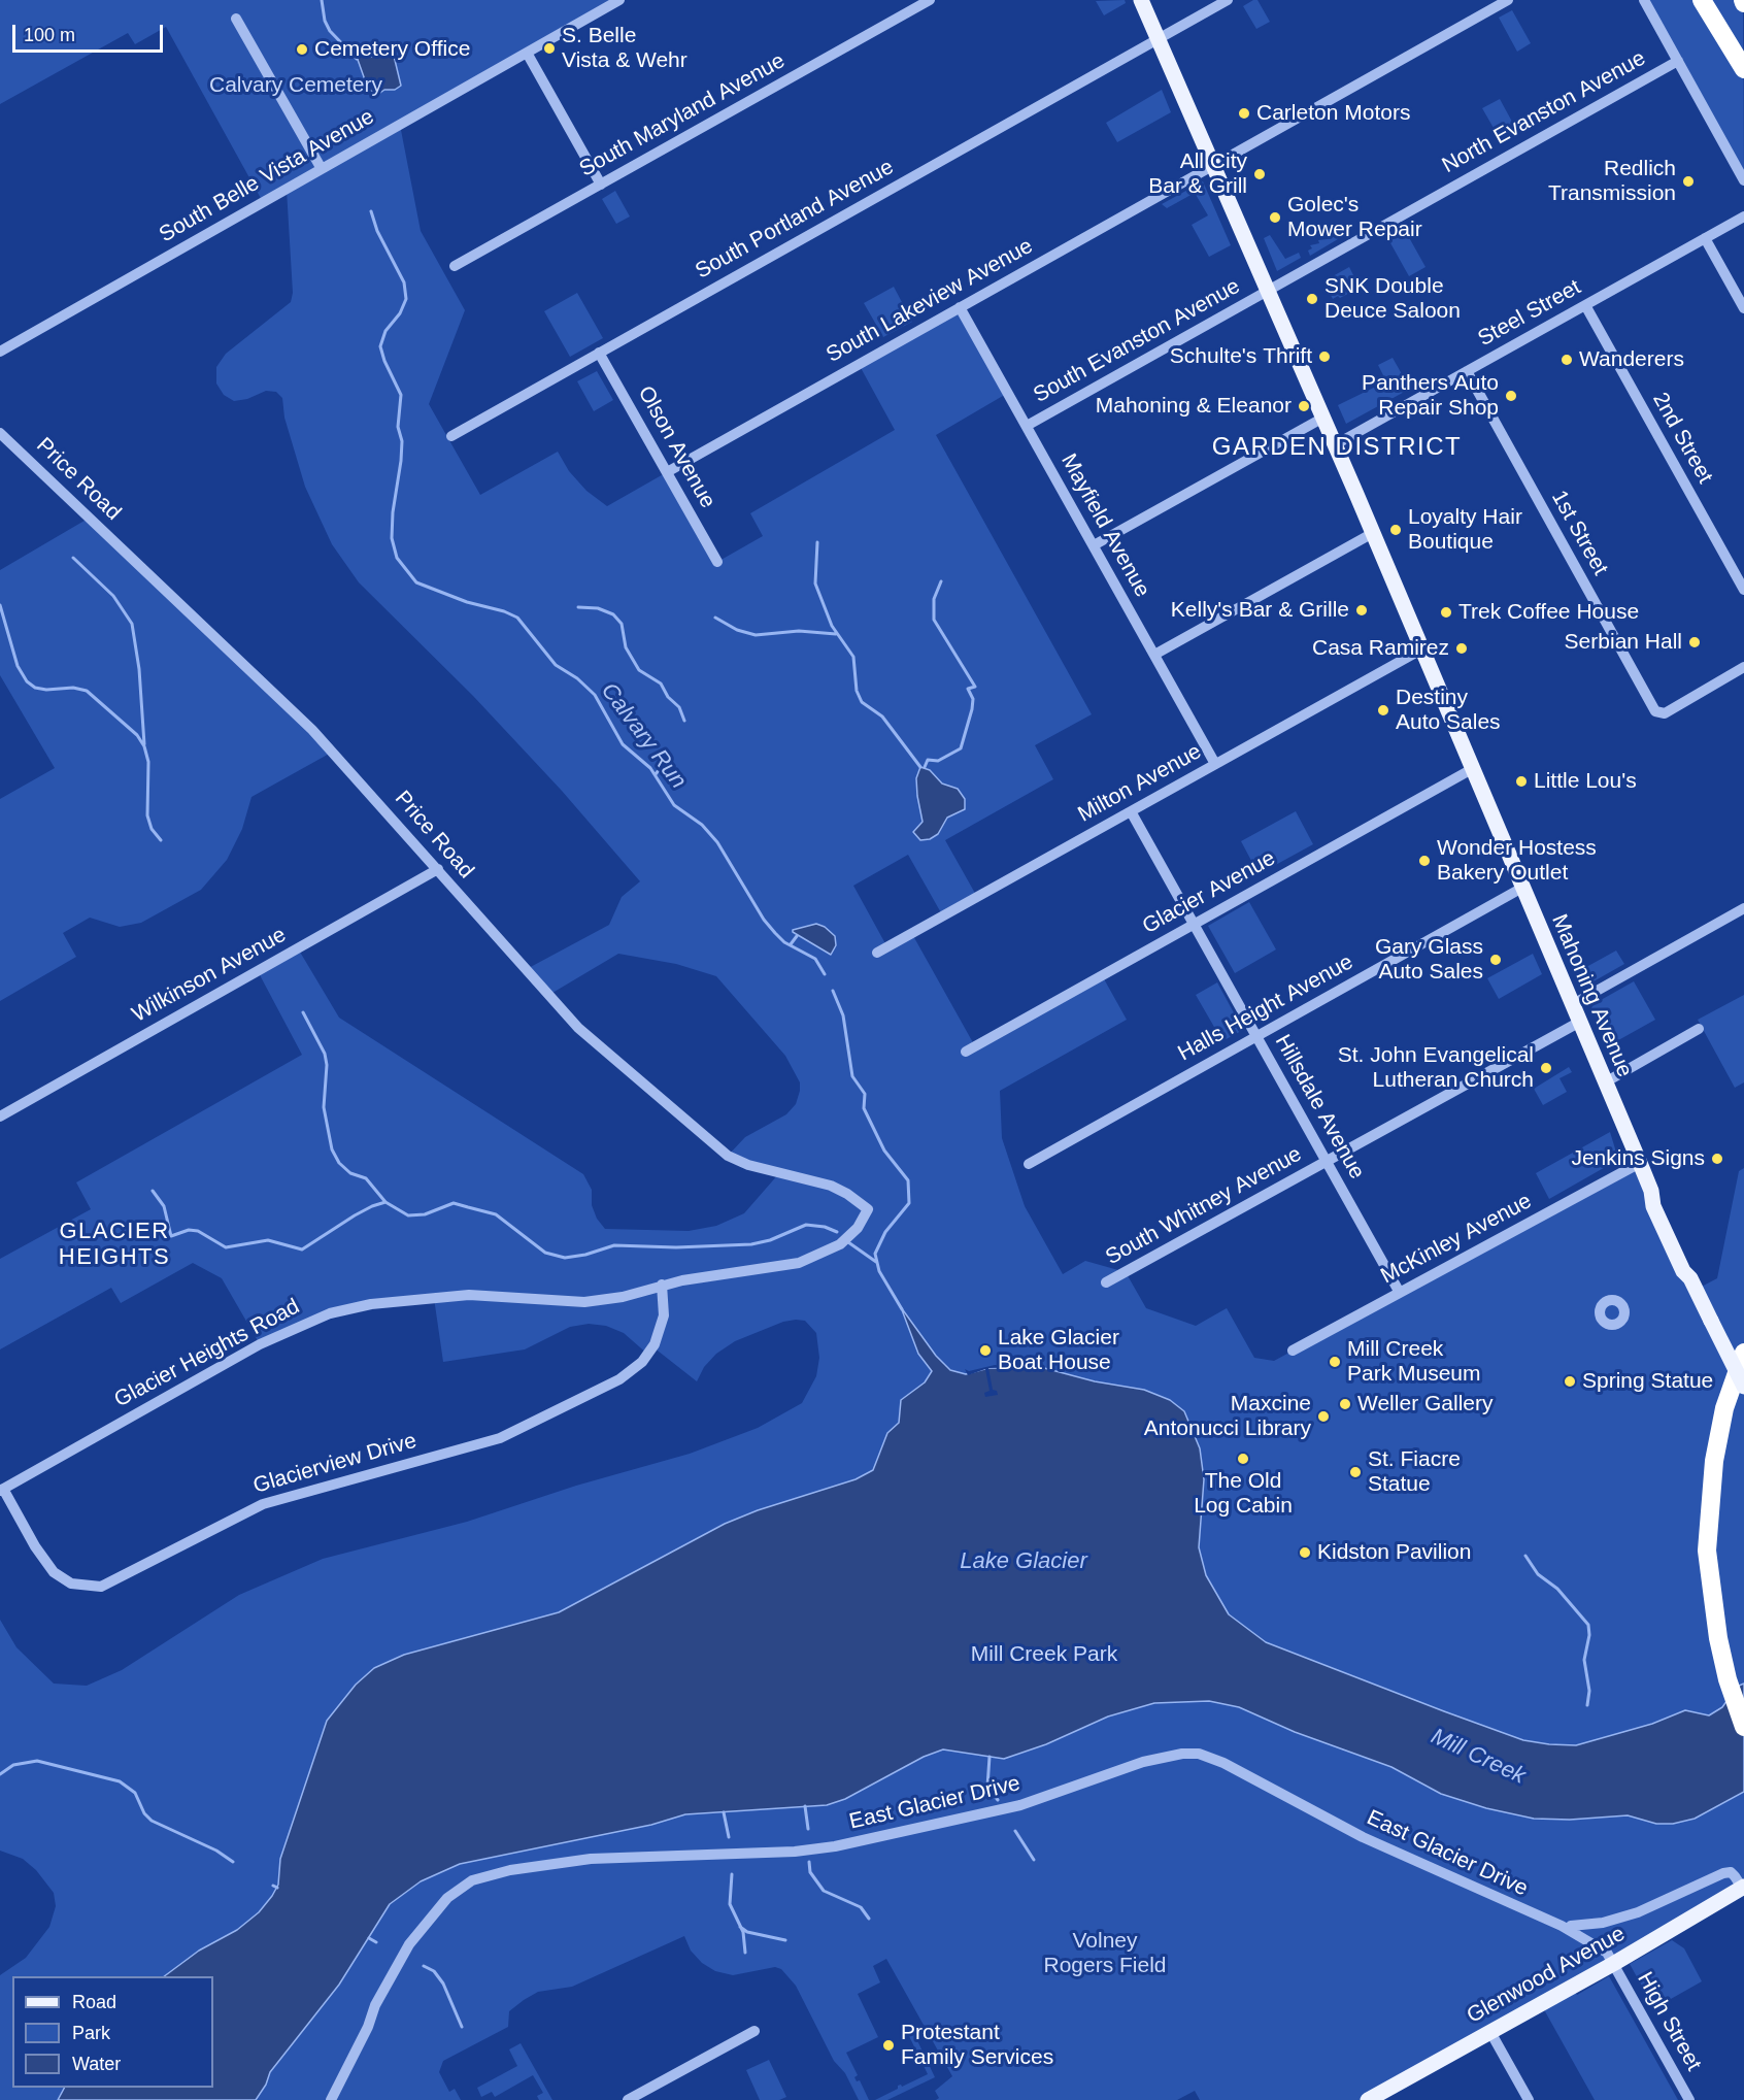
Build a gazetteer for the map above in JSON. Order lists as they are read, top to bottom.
{
  "streets": {
    "main road": ["Mahoning Avenue", "Glenwood Avenue"],
    "street": [
      "North Evanston Avenue",
      "South Maryland Avenue",
      "South Belle Vista Avenue",
      "South Portland Avenue",
      "South Lakeview Avenue",
      "Steel Street",
      "South Evanston Avenue",
      "2nd Street",
      "Olson Avenue",
      "Price Road",
      "Mayfield Avenue",
      "1st Street",
      "Milton Avenue",
      "Glacier Avenue",
      "Wilkinson Avenue",
      "Halls Height Avenue",
      "Hillsdale Avenue",
      "South Whitney Avenue",
      "McKinley Avenue",
      "Glacier Heights Road",
      "Glacierview Drive",
      "East Glacier Drive",
      "High Street"
    ]
  },
  "crossings": [
    ["North Evanston Avenue", "South Evanston Avenue"],
    ["North Evanston Avenue", "Mahoning Avenue"],
    ["South Portland Avenue", "Olson Avenue"],
    ["South Portland Avenue", "Mahoning Avenue"],
    ["South Lakeview Avenue", "Olson Avenue"],
    ["South Lakeview Avenue", "Mayfield Avenue"],
    ["South Lakeview Avenue", "Mahoning Avenue"],
    ["Steel Street", "2nd Street"],
    ["Steel Street", "1st Street"],
    ["Steel Street", "Mahoning Avenue"],
    ["South Evanston Avenue", "Mayfield Avenue"],
    ["South Evanston Avenue", "Mahoning Avenue"],
    ["Price Road", "Wilkinson Avenue"],
    ["Price Road", "Glacier Heights Road"],
    ["Mayfield Avenue", "Milton Avenue"],
    ["Milton Avenue", "Mahoning Avenue"],
    ["Milton Avenue", "Hillsdale Avenue"],
    ["Glacier Avenue", "Mahoning Avenue"],
    ["Glacier Avenue", "Hillsdale Avenue"],
    ["Mahoning Avenue", "Halls Height Avenue"],
    ["Mahoning Avenue", "South Whitney Avenue"],
    ["Mahoning Avenue", "McKinley Avenue"],
    ["Halls Height Avenue", "Hillsdale Avenue"],
    ["Hillsdale Avenue", "South Whitney Avenue"],
    ["Hillsdale Avenue", "McKinley Avenue"],
    ["Glacier Heights Road", "Glacierview Drive"],
    ["East Glacier Drive", "Glenwood Avenue"],
    ["East Glacier Drive", "High Street"],
    ["Glenwood Avenue", "High Street"]
  ],
  "districts": ["GARDEN DISTRICT", "GLACIER HEIGHTS"],
  "water": ["Calvary Run", "Lake Glacier", "Mill Creek"],
  "parks": ["Calvary Cemetery", "Mill Creek Park", "Volney Rogers Field"],
  "places": [
    "S. Belle Vista & Wehr",
    "Cemetery Office",
    "Carleton Motors",
    "All City Bar & Grill",
    "Redlich Transmission",
    "Golec's Mower Repair",
    "SNK Double Deuce Saloon",
    "Schulte's Thrift",
    "Wanderers",
    "Panthers Auto Repair Shop",
    "Mahoning & Eleanor",
    "Loyalty Hair Boutique",
    "Kelly's Bar & Grille",
    "Trek Coffee House",
    "Serbian Hall",
    "Casa Ramirez",
    "Destiny Auto Sales",
    "Little Lou's",
    "Wonder Hostess Bakery Outlet",
    "Gary Glass Auto Sales",
    "St. John Evangelical Lutheran Church",
    "Jenkins Signs",
    "Lake Glacier Boat House",
    "Mill Creek Park Museum",
    "Spring Statue",
    "Weller Gallery",
    "Maxcine Antonucci Library",
    "The Old Log Cabin",
    "St. Fiacre Statue",
    "Kidston Pavilion",
    "Protestant Family Services"
  ],
  "legend": ["Road", "Park", "Water"],
  "scale_bar": "100 m"
}
